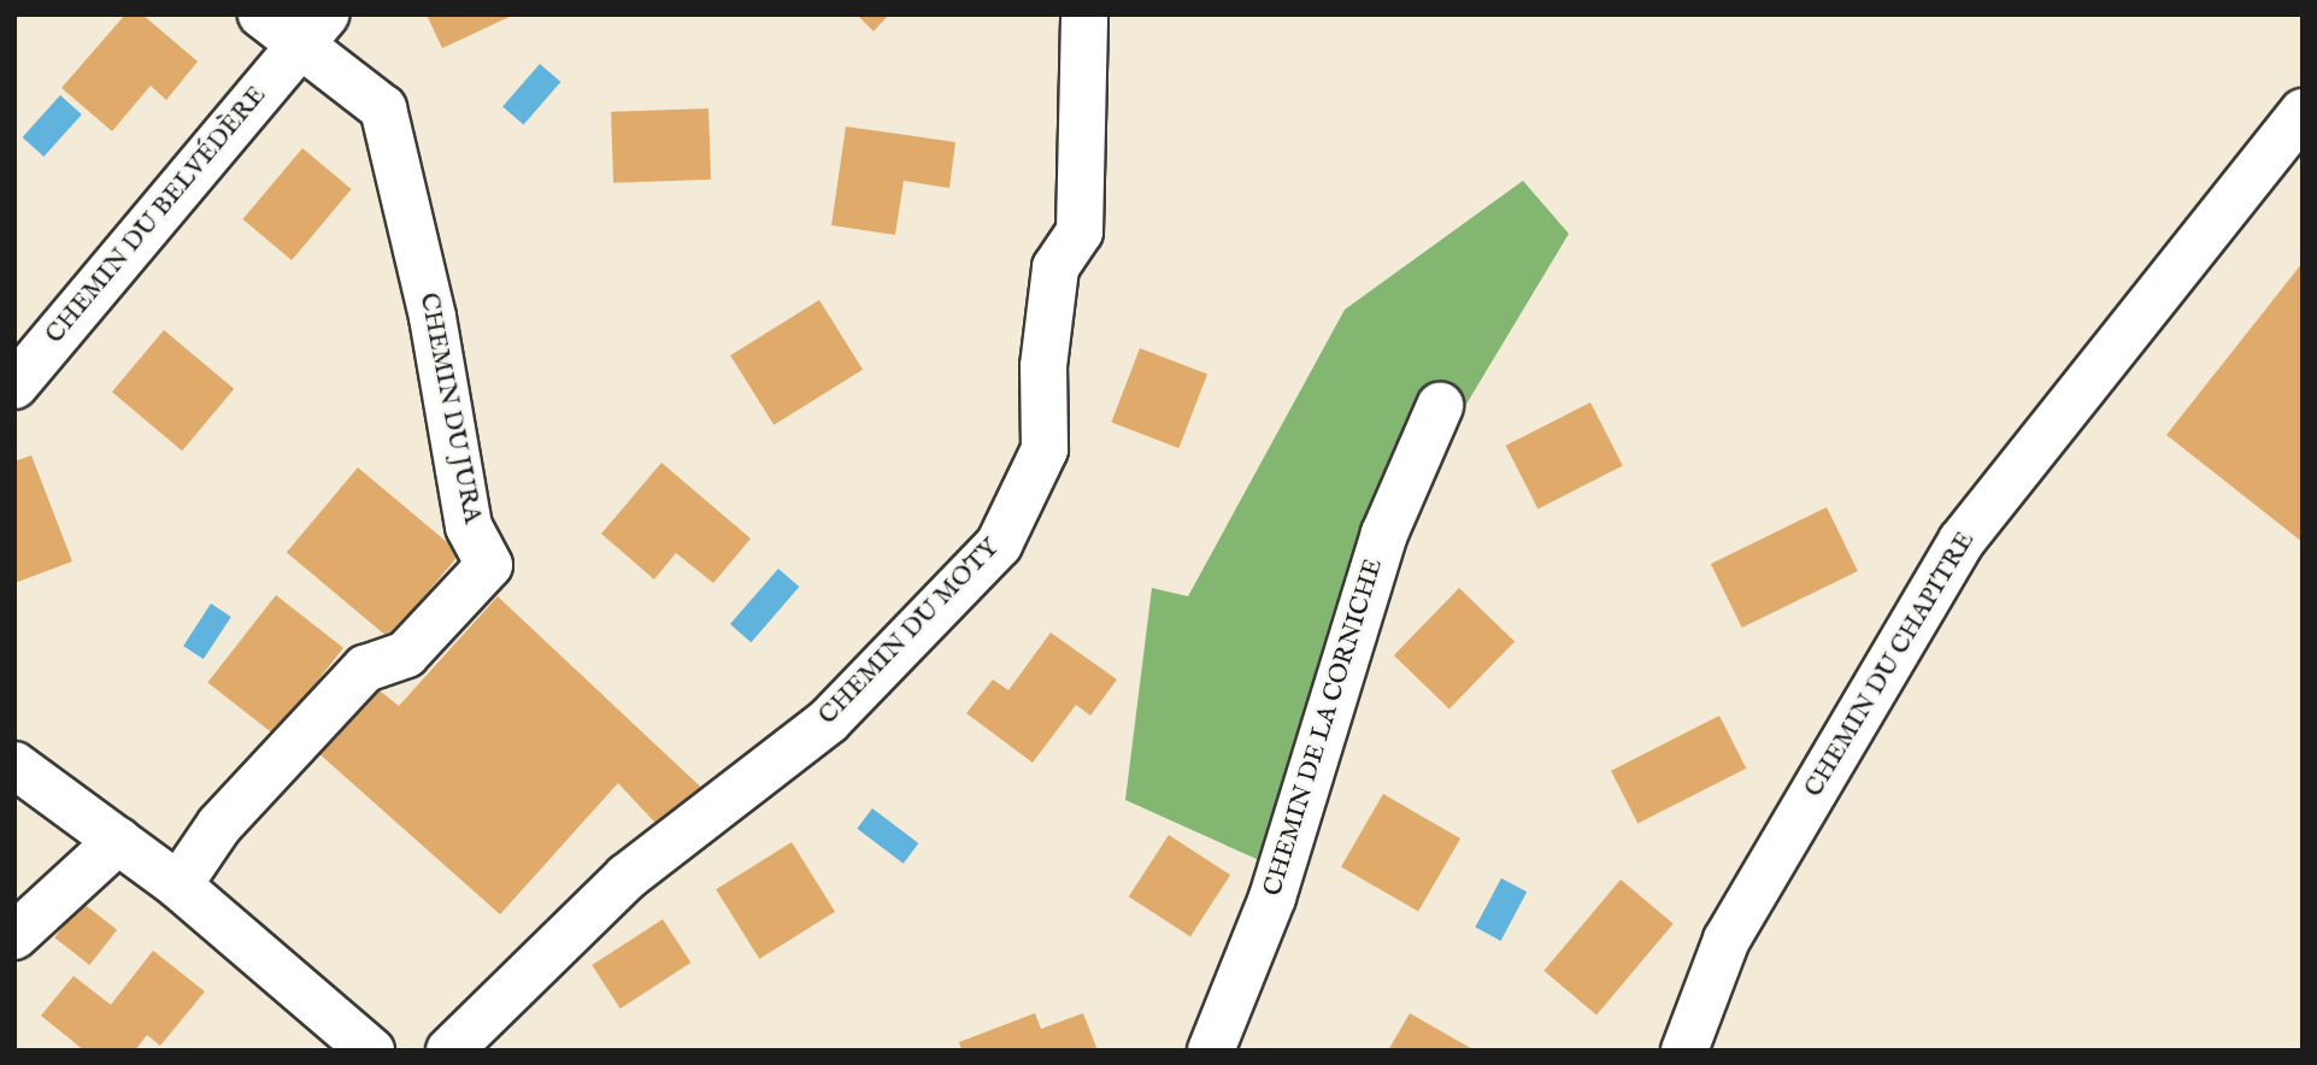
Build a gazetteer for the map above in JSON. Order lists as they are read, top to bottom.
{
  "streets": {
    "street": [
      "CHEMIN DU BELVÉDÈRE",
      "CHEMIN DU JURA",
      "CHEMIN DU MOTY",
      "CHEMIN DU CHAPITRE",
      "CHEMIN DE LA CORNICHE"
    ]
  },
  "crossings": [
    ["CHEMIN DU BELVÉDÈRE", "CHEMIN DU JURA"]
  ]
}
